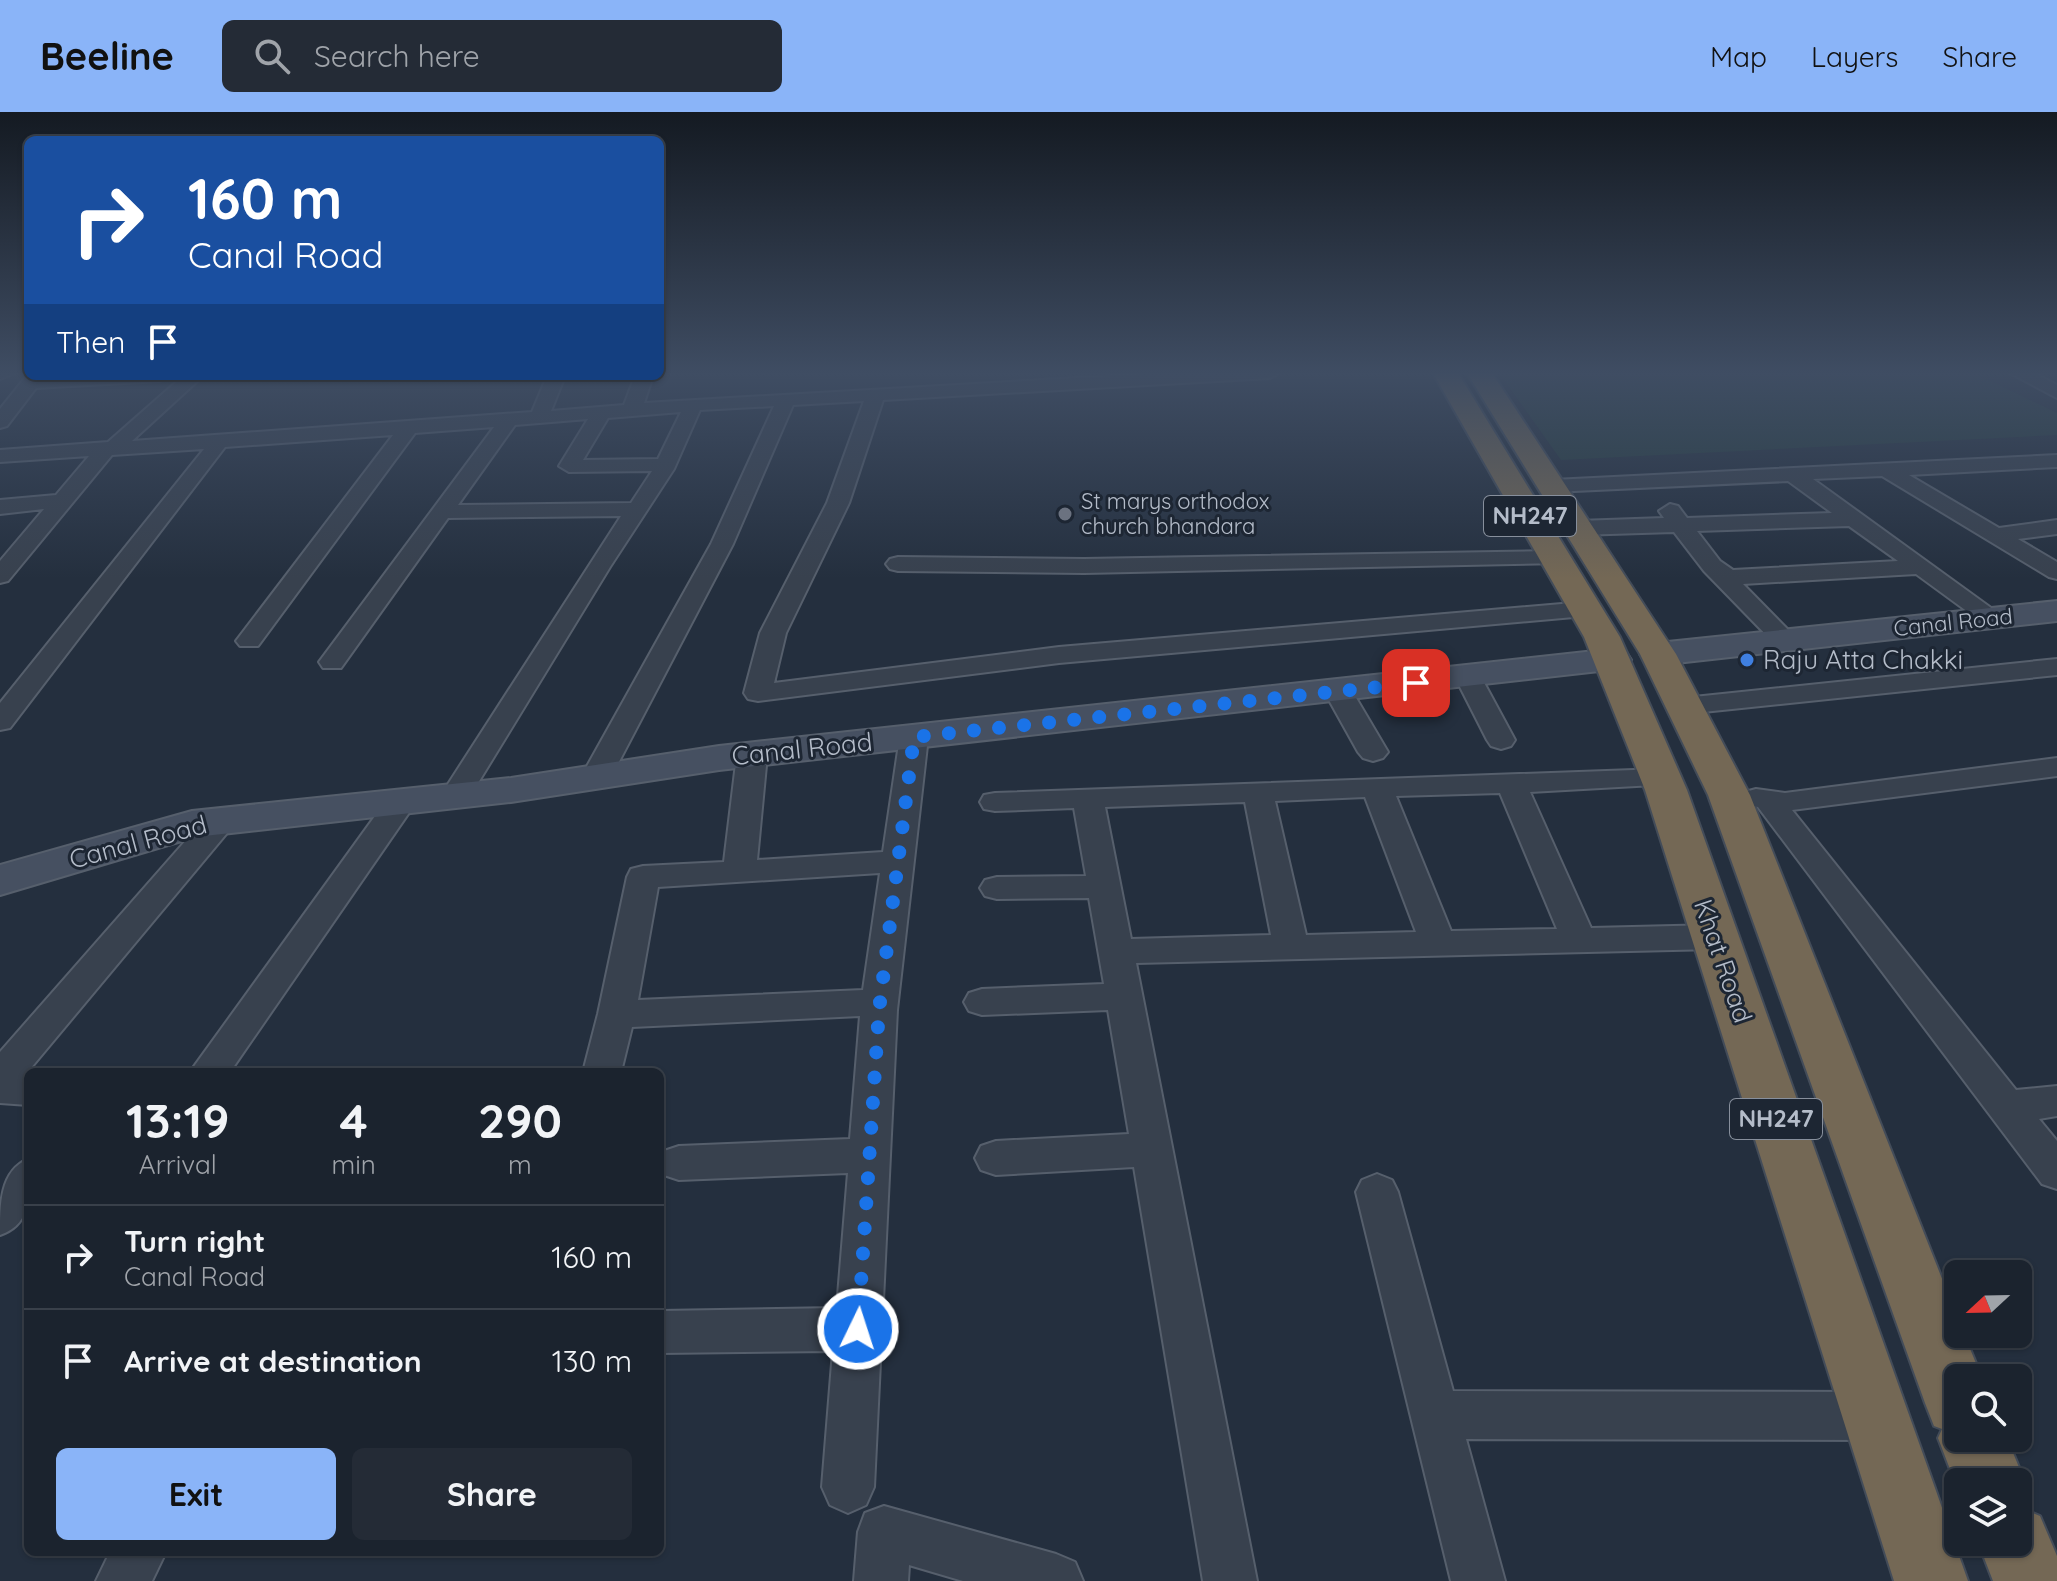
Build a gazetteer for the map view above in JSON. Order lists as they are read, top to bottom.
{
  "streets": {
    "highway": ["NH247", "Khat Road"],
    "street": ["Canal Road"]
  },
  "crossings": [
    ["Canal Road", "Khat Road"]
  ],
  "places": ["St marys orthodox church bhandara", "Raju Atta Chakki"],
  "north": "left",
  "page": {
    "header": "Beeline",
    "search": "Search here",
    "nav": ["Map", "Layers", "Share"],
    "turn": ["160 m", "Canal Road"],
    "then": "Then",
    "eta": [
      "13:19",
      "Arrival",
      "4",
      "min",
      "290",
      "m"
    ],
    "list": [
      {
        "name": "Turn right",
        "note": "Canal Road",
        "value": "160 m"
      },
      {
        "name": "Arrive at destination",
        "value": "130 m"
      }
    ],
    "buttons": ["Exit", "Share"]
  }
}
